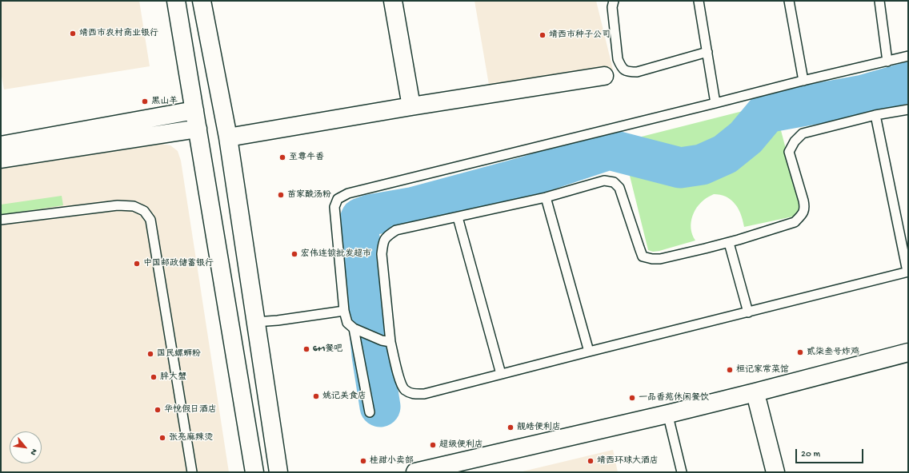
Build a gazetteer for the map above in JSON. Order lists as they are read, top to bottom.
{
  "places": [
    "靖西市农村商业银行",
    "靖西市种子公司",
    "黑山羊",
    "至尊牛香",
    "苗家酸汤粉",
    "宏伟连锁批发超市",
    "中国邮政储蓄银行",
    "6+1餐吧",
    "贰柒叁号炸鸡",
    "国民螺蛳粉",
    "桓记家常菜馆",
    "胖大蟹",
    "姚记美食店",
    "一品香苑休闲餐饮",
    "华悦假日酒店",
    "靓皓便利店",
    "张亮麻辣烫",
    "超级便利店",
    "桂甜小卖部",
    "靖西环球大酒店"
  ],
  "scale_bar": "20 m",
  "north": "bottom right"
}
